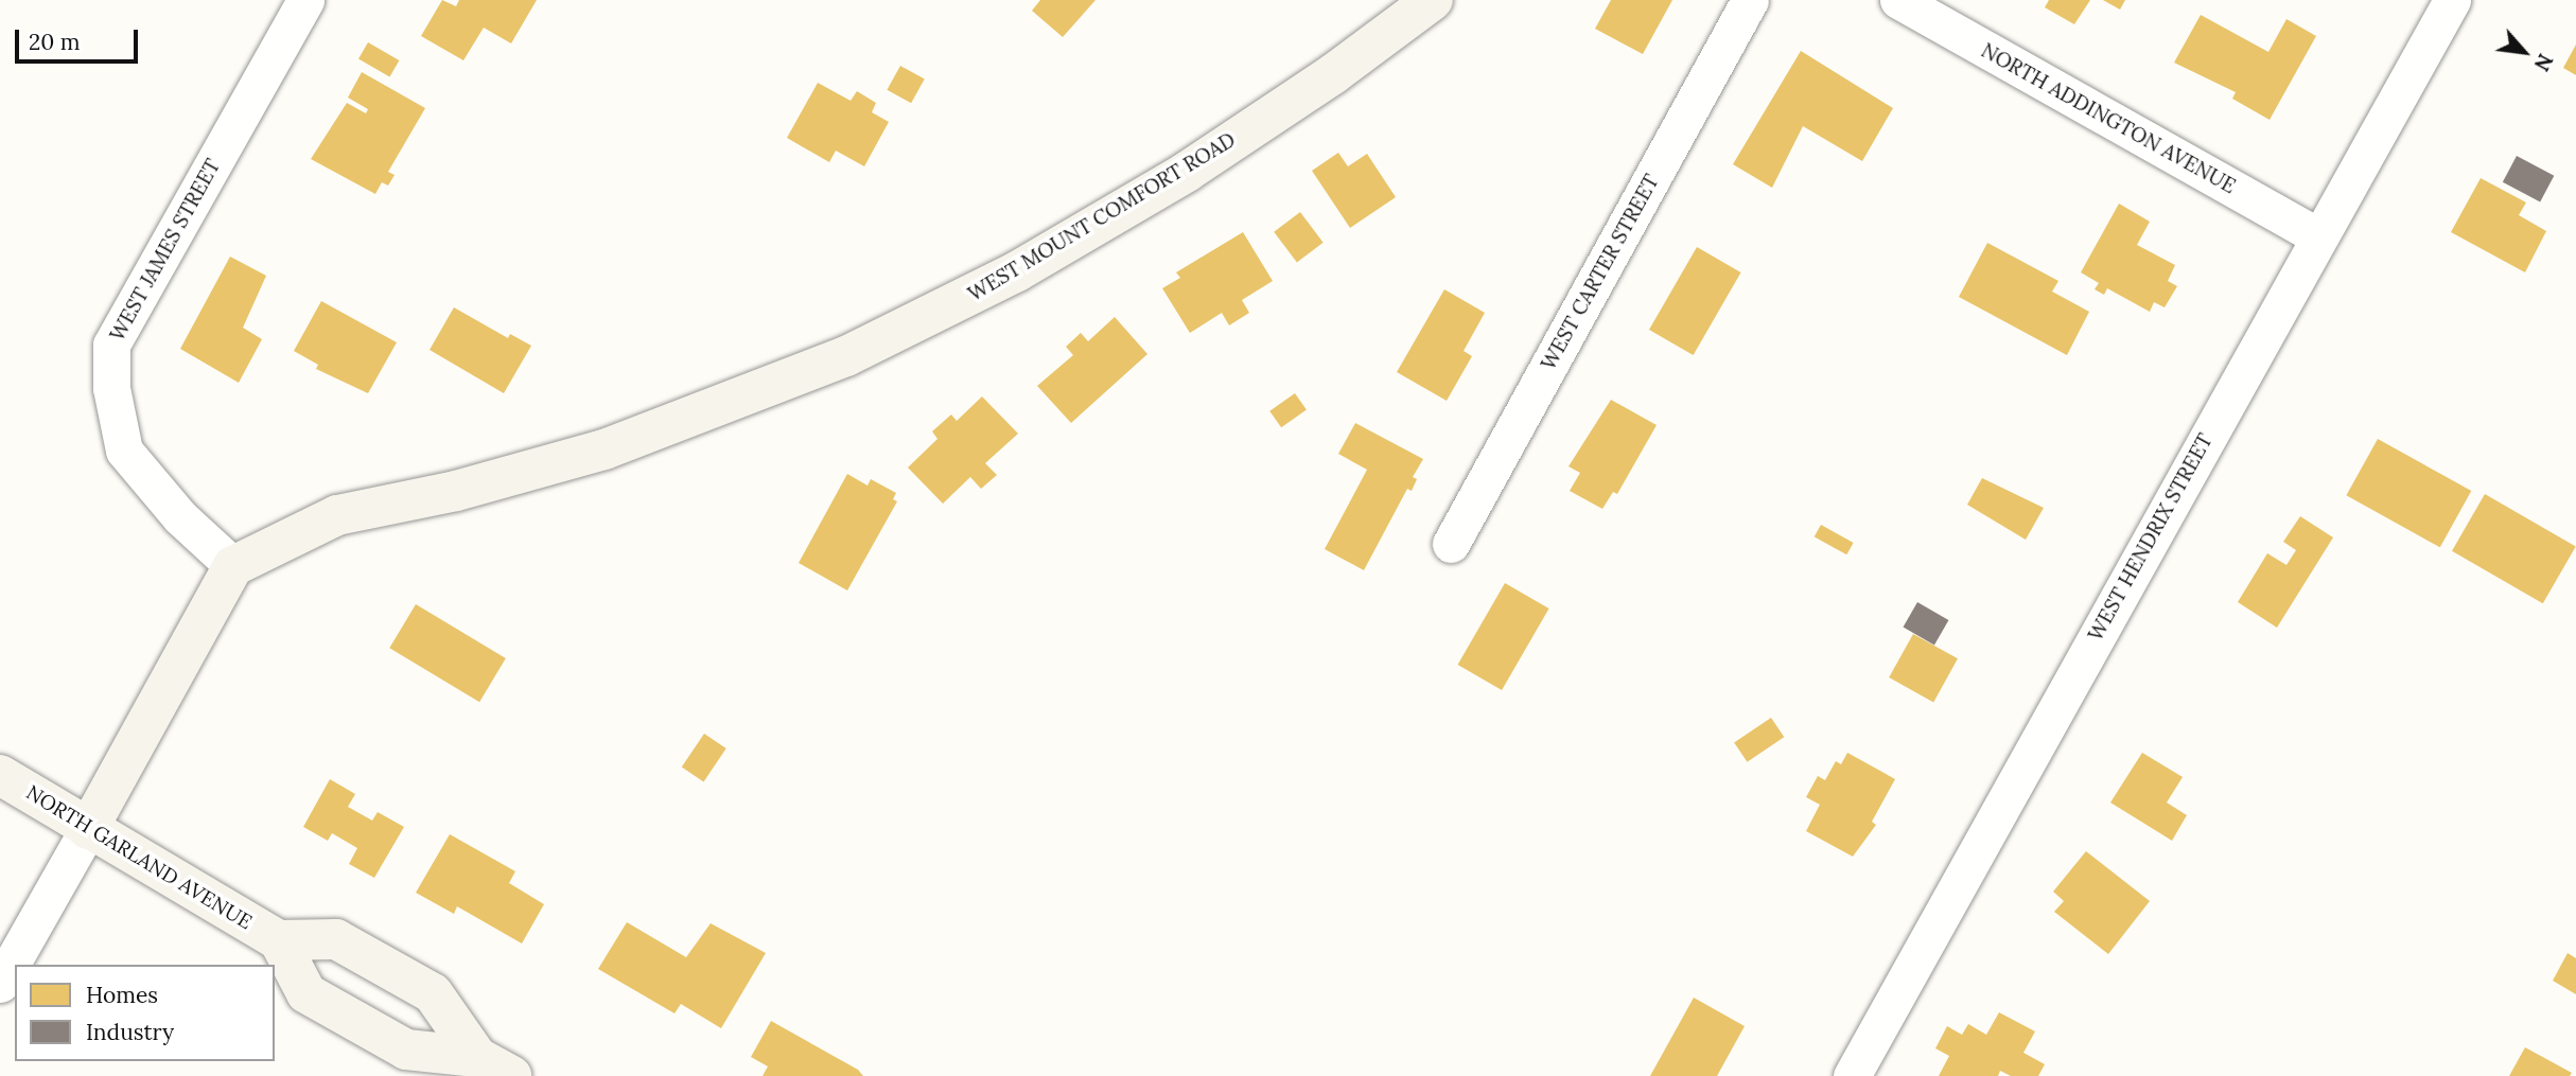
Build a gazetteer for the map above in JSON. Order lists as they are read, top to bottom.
{
  "streets": {
    "street": [
      "NORTH ADDINGTON AVENUE",
      "WEST MOUNT COMFORT ROAD",
      "WEST JAMES STREET",
      "WEST CARTER STREET",
      "WEST HENDRIX STREET",
      "NORTH GARLAND AVENUE"
    ]
  },
  "crossings": [
    ["NORTH ADDINGTON AVENUE", "WEST HENDRIX STREET"],
    ["WEST MOUNT COMFORT ROAD", "WEST JAMES STREET"]
  ],
  "legend": ["Homes", "Industry"],
  "scale_bar": "20 m",
  "north": "bottom right"
}
